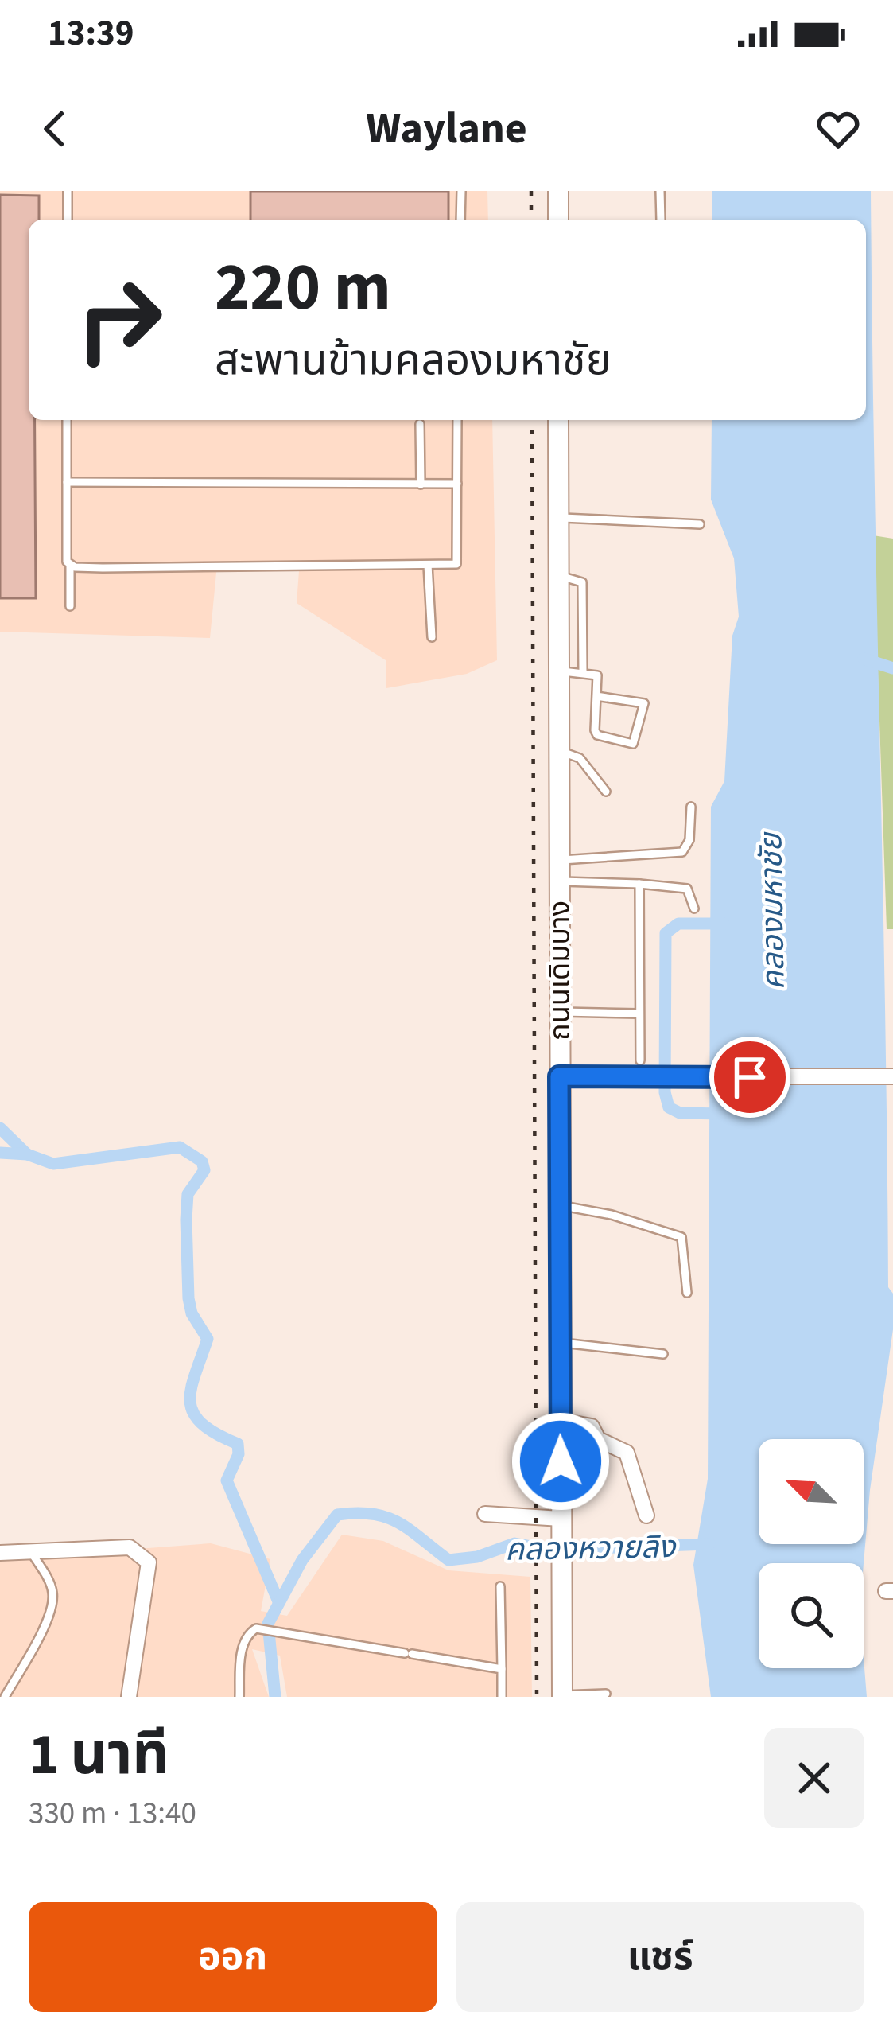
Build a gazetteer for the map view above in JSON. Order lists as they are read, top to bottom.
{
  "streets": {
    "street": ["ถนนเดิมบาง"]
  },
  "water": ["คลองมหาชัย", "คลองหวายลิง"],
  "north": "top left",
  "page": {
    "status": "13:39",
    "header": "Waylane",
    "turn": ["220 m", "สะพานข้ามคลองมหาชัย"],
    "heading": ["1 นาที", "330 m · 13:40"],
    "buttons": ["ออก", "แชร์"]
  }
}
